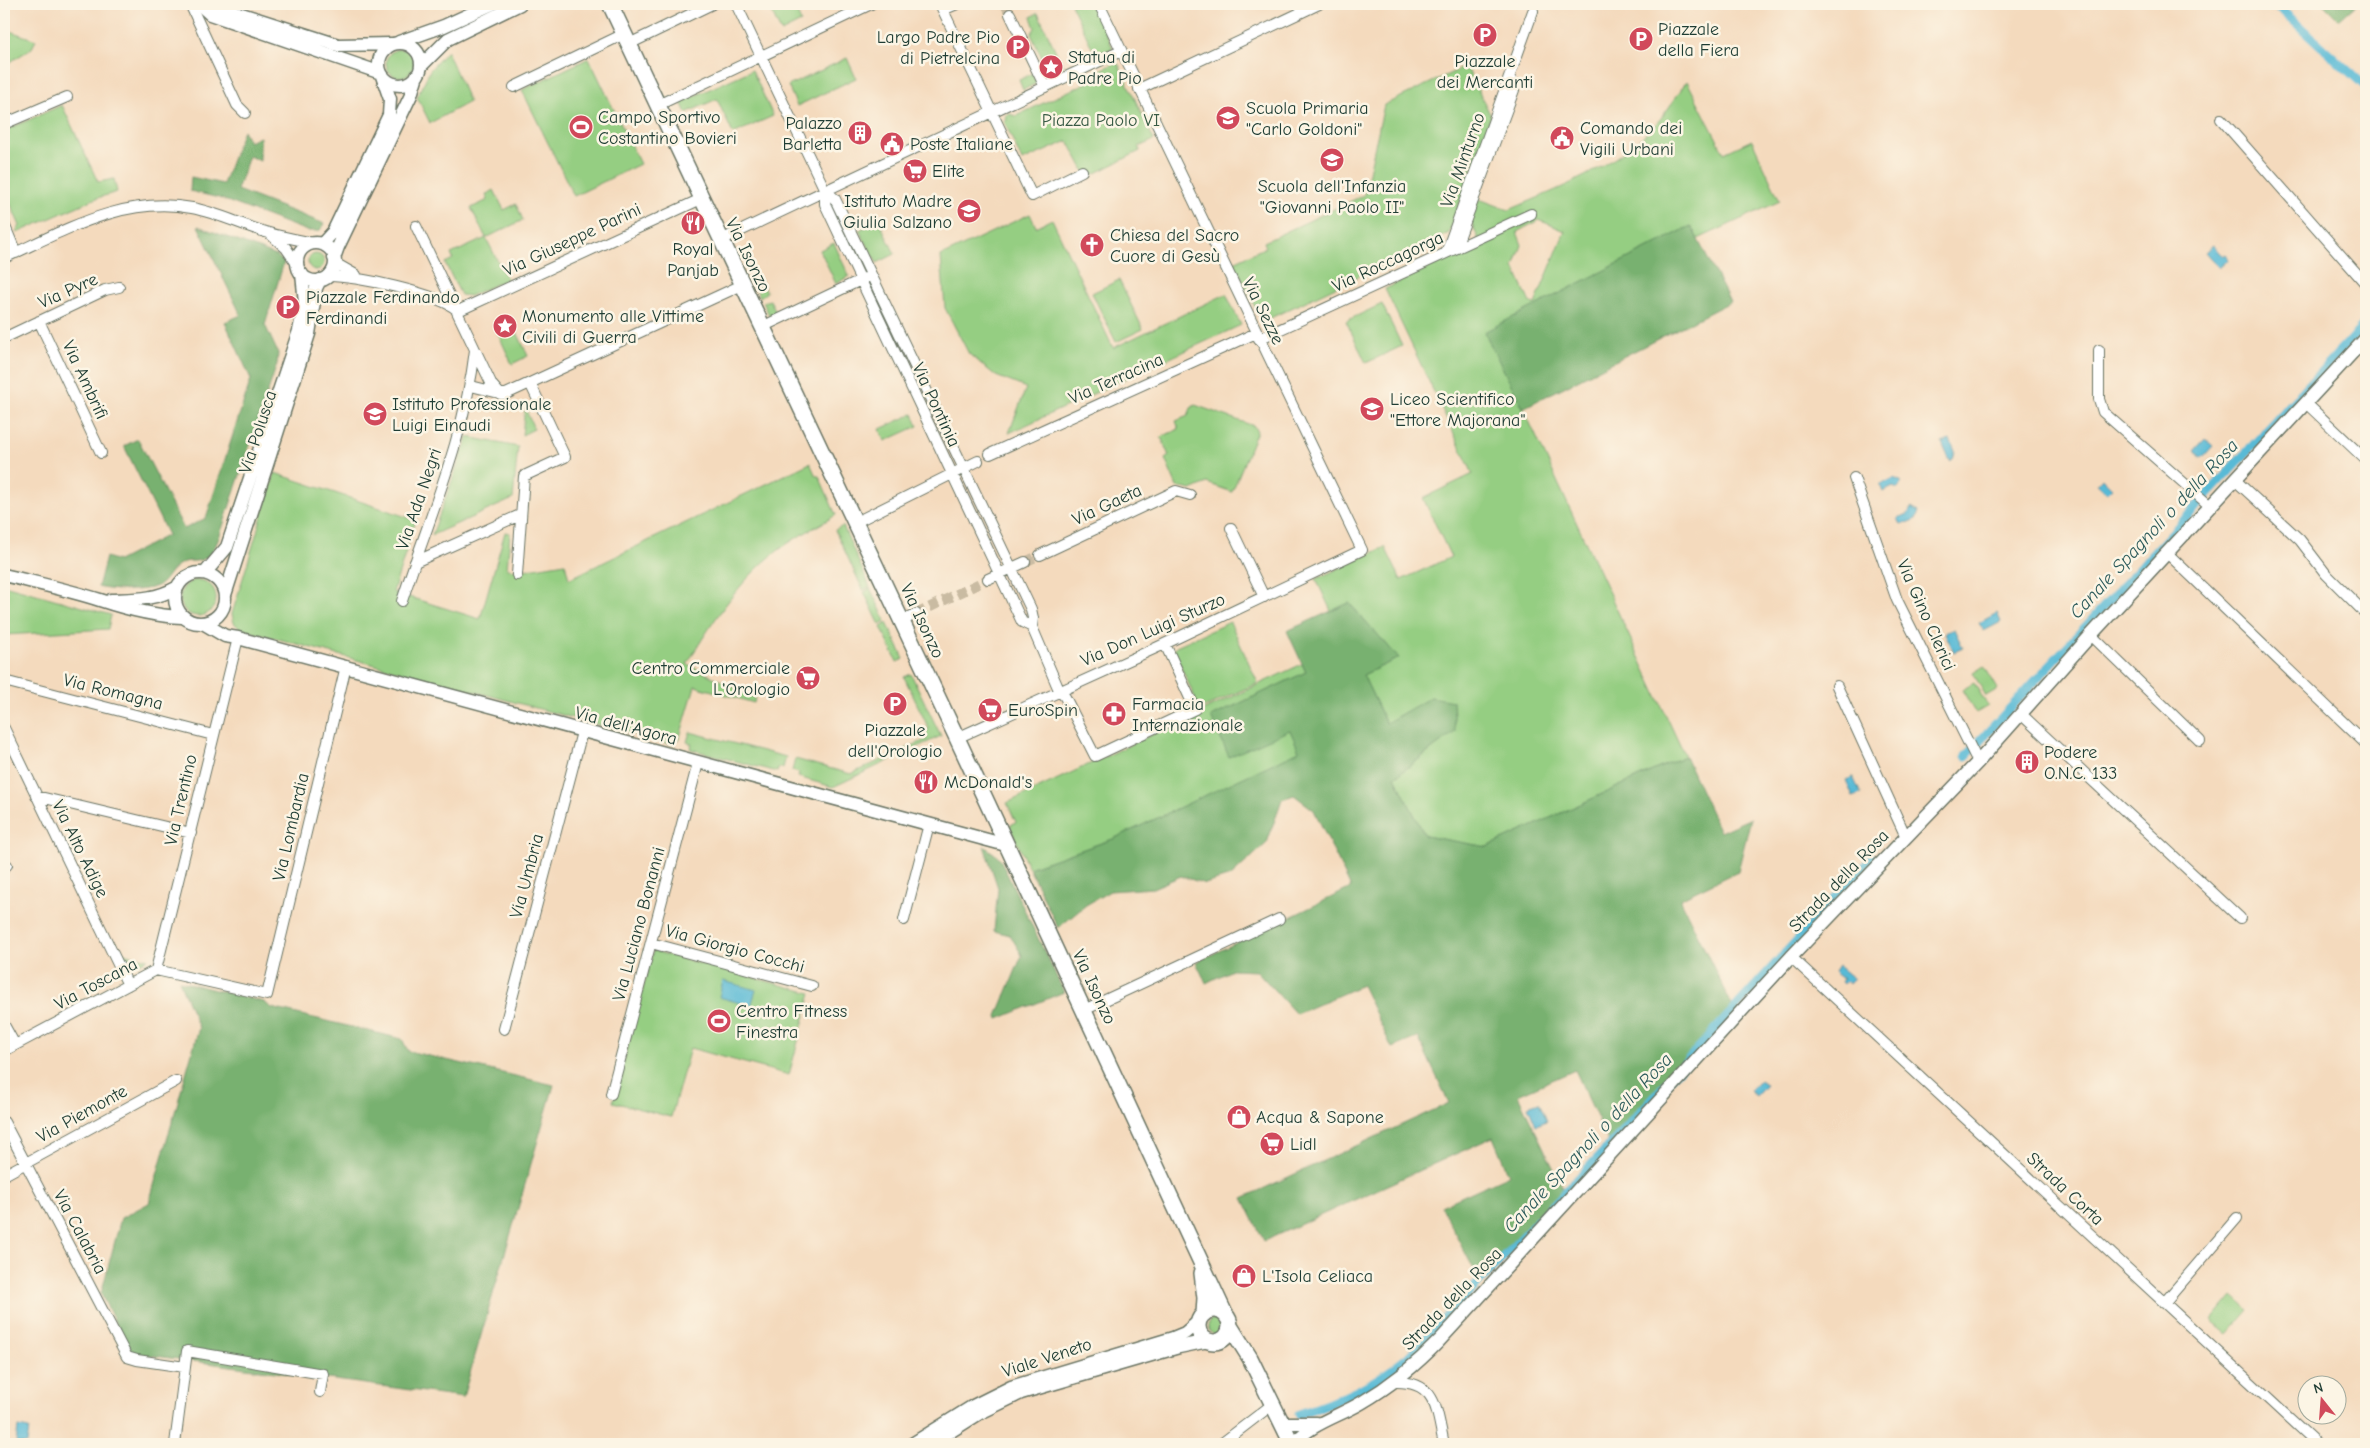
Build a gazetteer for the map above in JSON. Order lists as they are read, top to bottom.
{
  "streets": {
    "main road": ["Via Isonzo"],
    "street": [
      "Via Minturno",
      "Via Giuseppe Parini",
      "Via Roccagorga",
      "Via Pyre",
      "Via Sezze",
      "Via Terracina",
      "Via Ambrifi",
      "Via Pontinia",
      "Via Polusca",
      "Via Ada Negri",
      "Via Gaeta",
      "Via Gino Clerici",
      "Via Don Luigi Sturzo",
      "Via Romagna",
      "Via dell'Agora",
      "Via Trentino",
      "Via Lombardia",
      "Via Alto Adige",
      "Via Umbria",
      "Strada della Rosa",
      "Via Luciano Bonanni",
      "Via Giorgio Cocchi",
      "Via Toscana",
      "Via Piemonte",
      "Strada Corta",
      "Via Calabria",
      "Viale Veneto"
    ]
  },
  "crossings": [
    ["Via Minturno", "Via Roccagorga"],
    ["Via Giuseppe Parini", "Via Isonzo"],
    ["Via Isonzo", "Via Don Luigi Sturzo"],
    ["Via Isonzo", "Via dell'Agora"],
    ["Via Isonzo", "Strada della Rosa"],
    ["Via Isonzo", "Viale Veneto"],
    ["Via Roccagorga", "Via Sezze"],
    ["Via Roccagorga", "Via Terracina"],
    ["Via Pyre", "Via Ambrifi"],
    ["Via Sezze", "Via Terracina"],
    ["Via Sezze", "Via Don Luigi Sturzo"],
    ["Via Pontinia", "Via Don Luigi Sturzo"],
    ["Via Polusca", "Via dell'Agora"],
    ["Via Gino Clerici", "Strada della Rosa"],
    ["Via Romagna", "Via Trentino"],
    ["Via dell'Agora", "Via Trentino"],
    ["Via dell'Agora", "Via Lombardia"],
    ["Via dell'Agora", "Via Umbria"],
    ["Via dell'Agora", "Via Luciano Bonanni"],
    ["Via Trentino", "Via Toscana"],
    ["Via Lombardia", "Via Toscana"],
    ["Via Alto Adige", "Via Toscana"],
    ["Strada della Rosa", "Strada Corta"],
    ["Via Luciano Bonanni", "Via Giorgio Cocchi"],
    ["Via Piemonte", "Via Calabria"]
  ],
  "water": ["Canale Spagnoli o della Rosa"],
  "parks": ["Piazza Paolo VI"],
  "places": {
    "parking": [
      "Piazzale dei Mercanti",
      "Piazzale della Fiera",
      "Largo Padre Pio di Pietrelcina",
      "Piazzale Ferdinando Ferdinandi",
      "Piazzale dell'Orologio"
    ],
    "place": ["Statua di Padre Pio", "Monumento alle Vittime Civili di Guerra"],
    "school or university": [
      "Scuola Primaria \"Carlo Goldoni\"",
      "Scuola dell'Infanzia \"Giovanni Paolo II\"",
      "Istituto Madre Giulia Salzano",
      "Liceo Scientifico \"Ettore Majorana\"",
      "Istituto Professionale Luigi Einaudi"
    ],
    "sports": ["Campo Sportivo Costantino Bovieri", "Centro Fitness Finestra"],
    "building": ["Palazzo Barletta", "Podere O.N.C. 133"],
    "public building": ["Comando dei Vigili Urbani", "Poste Italiane"],
    "supermarket": [
      "Elite",
      "Centro Commerciale L'Orologio",
      "EuroSpin",
      "Lidl"
    ],
    "restaurant": ["Royal Panjab", "McDonald's"],
    "church": ["Chiesa del Sacro Cuore di Gesù"],
    "pharmacy": ["Farmacia Internazionale"],
    "shop": ["Acqua & Sapone", "L'Isola Celiaca"]
  },
  "north": "top"
}
